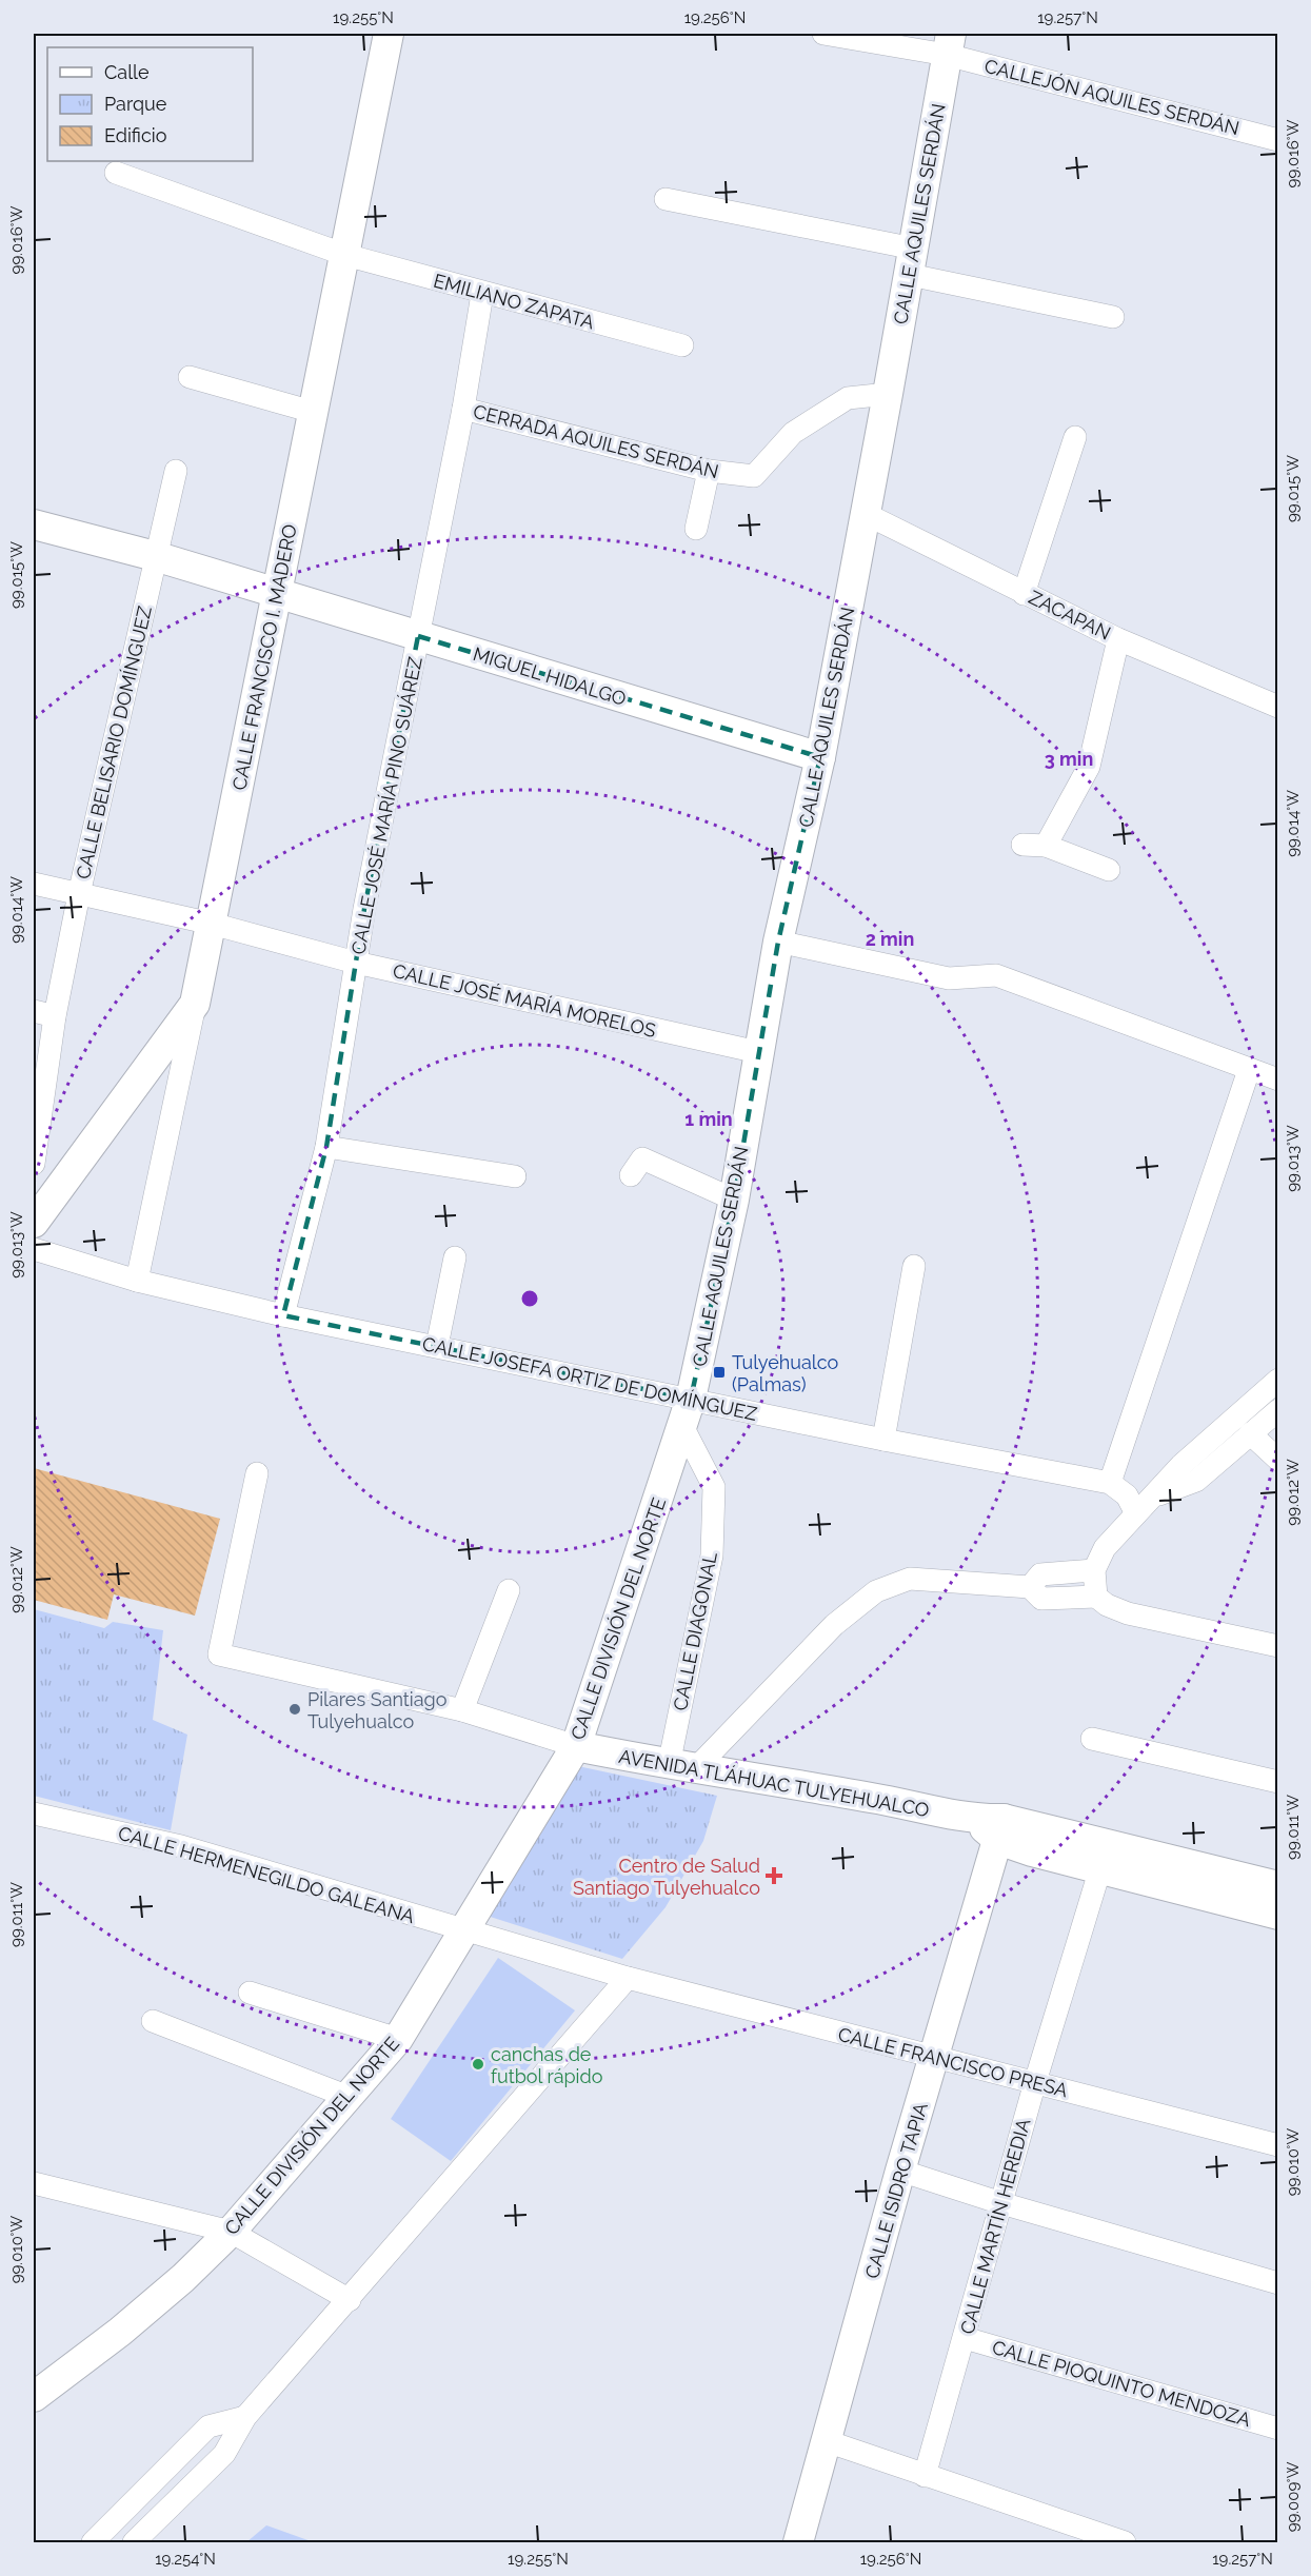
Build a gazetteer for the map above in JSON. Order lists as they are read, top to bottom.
{
  "streets": {
    "main road": [
      "CALLE AQUILES SERDÁN",
      "CALLE FRANCISCO I. MADERO",
      "MIGUEL HIDALGO",
      "CALLE DIVISIÓN DEL NORTE",
      "AVENIDA TLÁHUAC TULYEHUALCO",
      "CALLE ISIDRO TAPIA"
    ],
    "street": [
      "CALLEJÓN AQUILES SERDÁN",
      "EMILIANO ZAPATA",
      "CERRADA AQUILES SERDÁN",
      "ZACAPAN",
      "CALLE BELISARIO DOMÍNGUEZ",
      "CALLE JOSÉ MARÍA PINO SUÁREZ",
      "CALLE JOSÉ MARÍA MORELOS",
      "CALLE JOSEFA ORTIZ DE DOMÍNGUEZ",
      "CALLE DIAGONAL",
      "CALLE HERMENEGILDO GALEANA",
      "CALLE FRANCISCO PRESA",
      "CALLE MARTÍN HEREDIA",
      "CALLE PIOQUINTO MENDOZA"
    ]
  },
  "crossings": [
    ["CALLEJÓN AQUILES SERDÁN", "CALLE AQUILES SERDÁN"],
    ["CALLE AQUILES SERDÁN", "CERRADA AQUILES SERDÁN"],
    ["CALLE AQUILES SERDÁN", "ZACAPAN"],
    ["CALLE AQUILES SERDÁN", "MIGUEL HIDALGO"],
    ["CALLE AQUILES SERDÁN", "CALLE JOSÉ MARÍA MORELOS"],
    ["CALLE AQUILES SERDÁN", "CALLE JOSEFA ORTIZ DE DOMÍNGUEZ"],
    ["CALLE AQUILES SERDÁN", "CALLE DIVISIÓN DEL NORTE"],
    ["EMILIANO ZAPATA", "CALLE FRANCISCO I. MADERO"],
    ["EMILIANO ZAPATA", "CALLE JOSÉ MARÍA PINO SUÁREZ"],
    ["CERRADA AQUILES SERDÁN", "CALLE JOSÉ MARÍA PINO SUÁREZ"],
    ["CALLE FRANCISCO I. MADERO", "MIGUEL HIDALGO"],
    ["CALLE FRANCISCO I. MADERO", "CALLE JOSÉ MARÍA MORELOS"],
    ["CALLE FRANCISCO I. MADERO", "CALLE JOSEFA ORTIZ DE DOMÍNGUEZ"],
    ["MIGUEL HIDALGO", "CALLE BELISARIO DOMÍNGUEZ"],
    ["MIGUEL HIDALGO", "CALLE JOSÉ MARÍA PINO SUÁREZ"],
    ["CALLE BELISARIO DOMÍNGUEZ", "CALLE JOSÉ MARÍA MORELOS"],
    ["CALLE JOSÉ MARÍA PINO SUÁREZ", "CALLE JOSÉ MARÍA MORELOS"],
    ["CALLE JOSÉ MARÍA PINO SUÁREZ", "CALLE JOSEFA ORTIZ DE DOMÍNGUEZ"],
    ["CALLE JOSEFA ORTIZ DE DOMÍNGUEZ", "CALLE DIVISIÓN DEL NORTE"],
    ["CALLE DIVISIÓN DEL NORTE", "CALLE DIAGONAL"],
    ["CALLE DIVISIÓN DEL NORTE", "AVENIDA TLÁHUAC TULYEHUALCO"],
    ["CALLE DIVISIÓN DEL NORTE", "CALLE HERMENEGILDO GALEANA"],
    ["CALLE DIAGONAL", "AVENIDA TLÁHUAC TULYEHUALCO"],
    ["AVENIDA TLÁHUAC TULYEHUALCO", "CALLE ISIDRO TAPIA"],
    ["AVENIDA TLÁHUAC TULYEHUALCO", "CALLE MARTÍN HEREDIA"],
    ["CALLE HERMENEGILDO GALEANA", "CALLE FRANCISCO PRESA"],
    ["CALLE FRANCISCO PRESA", "CALLE ISIDRO TAPIA"],
    ["CALLE FRANCISCO PRESA", "CALLE MARTÍN HEREDIA"],
    ["CALLE MARTÍN HEREDIA", "CALLE PIOQUINTO MENDOZA"]
  ],
  "places": {
    "transit": ["Tulyehualco (Palmas)"],
    "other": ["Pilares Santiago Tulyehualco", "canchas de futbol rápido"],
    "health": ["Centro de Salud Santiago Tulyehualco"]
  },
  "legend": ["Calle", "Parque", "Edificio"],
  "coordinates": [
    "19.255°N",
    "19.256°N",
    "19.257°N",
    "99.016°W",
    "99.015°W",
    "99.014°W",
    "99.013°W",
    "99.012°W",
    "99.011°W",
    "99.010°W",
    "99.009°W",
    "19.254°N"
  ],
  "rings": ["3 min", "2 min", "1 min"]
}
